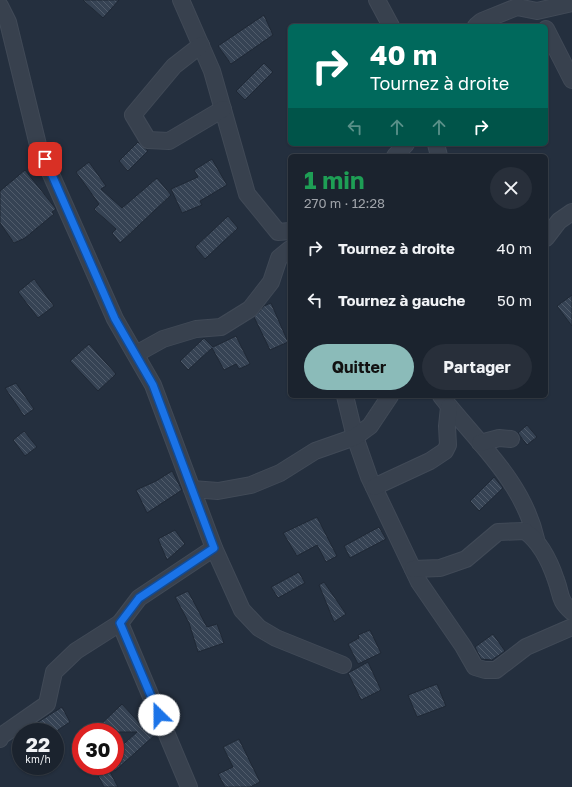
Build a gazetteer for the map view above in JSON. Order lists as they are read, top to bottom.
{
  "page": {
    "turn": ["40 m", "Tournez à droite"],
    "heading": ["1 min", "270 m · 12:28"],
    "list": [
      {
        "name": "Tournez à droite",
        "value": "40 m"
      },
      {
        "name": "Tournez à gauche",
        "value": "50 m"
      }
    ],
    "buttons": ["Quitter", "Partager"],
    "speed": "22 km/h",
    "limit": "30"
  }
}
